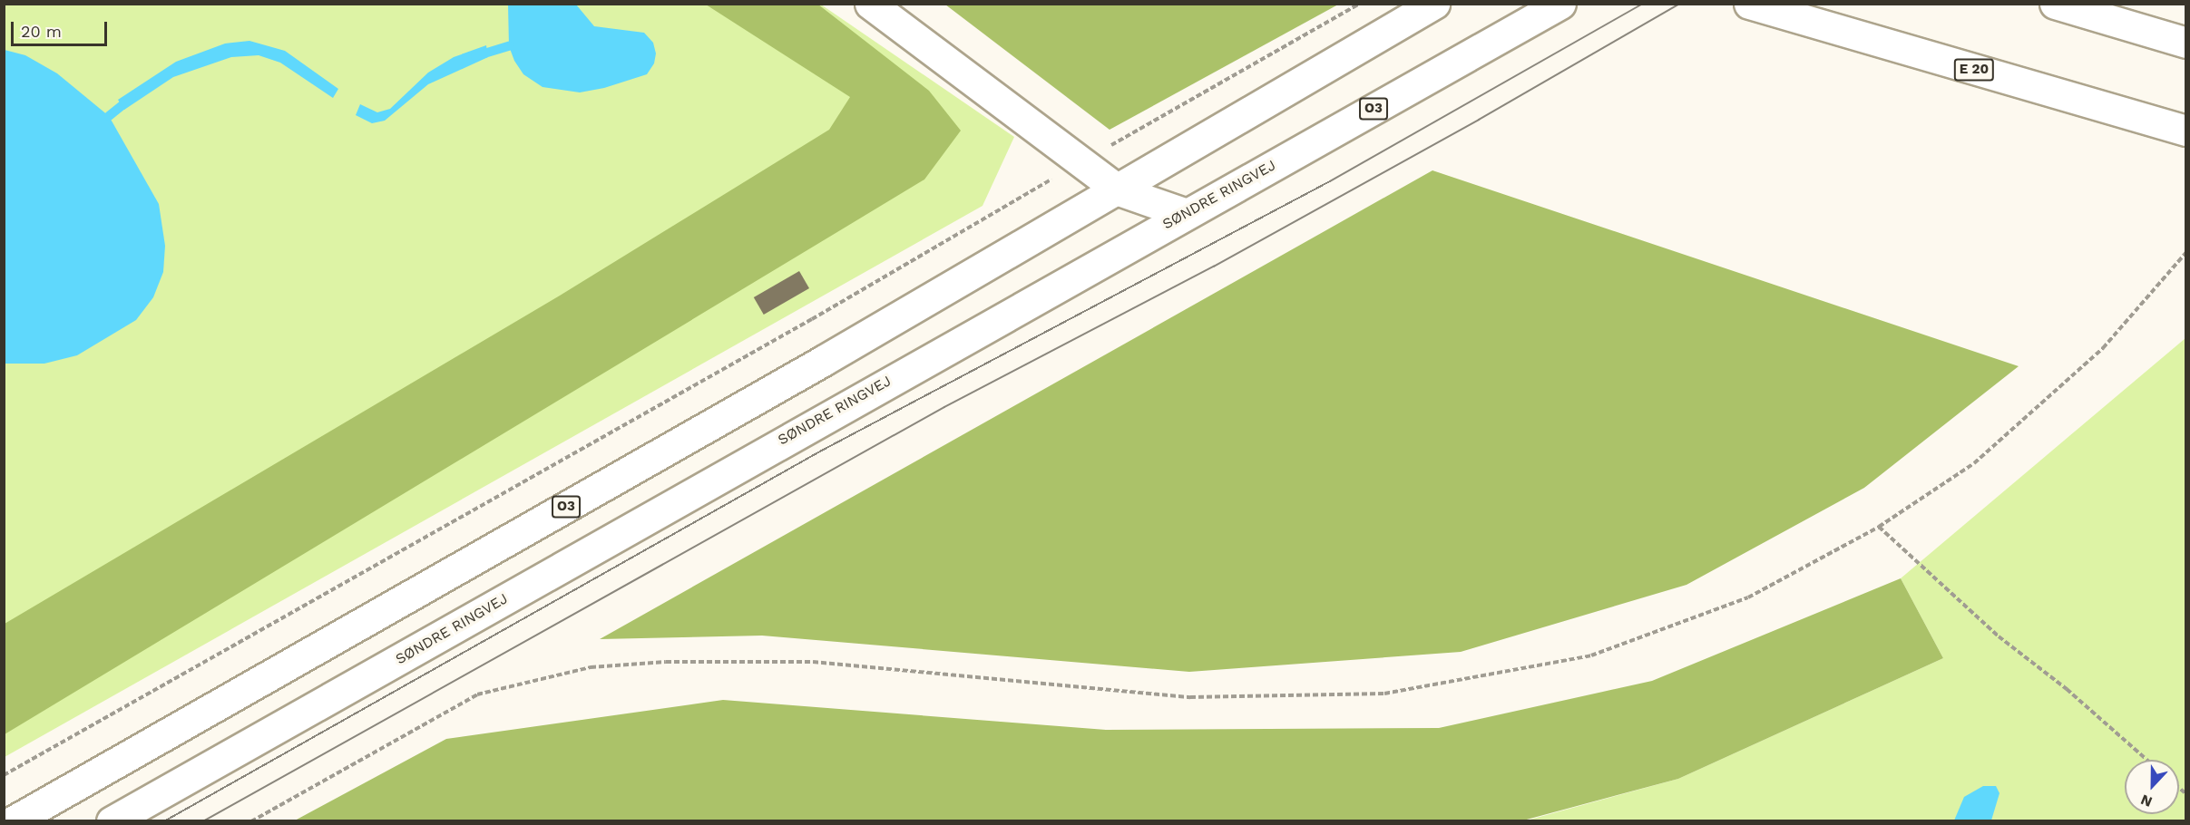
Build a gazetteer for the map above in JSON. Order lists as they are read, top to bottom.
{
  "streets": {
    "main road": ["E 20", "O3", "SØNDRE RINGVEJ"]
  },
  "scale_bar": "20 m",
  "north": "bottom"
}
